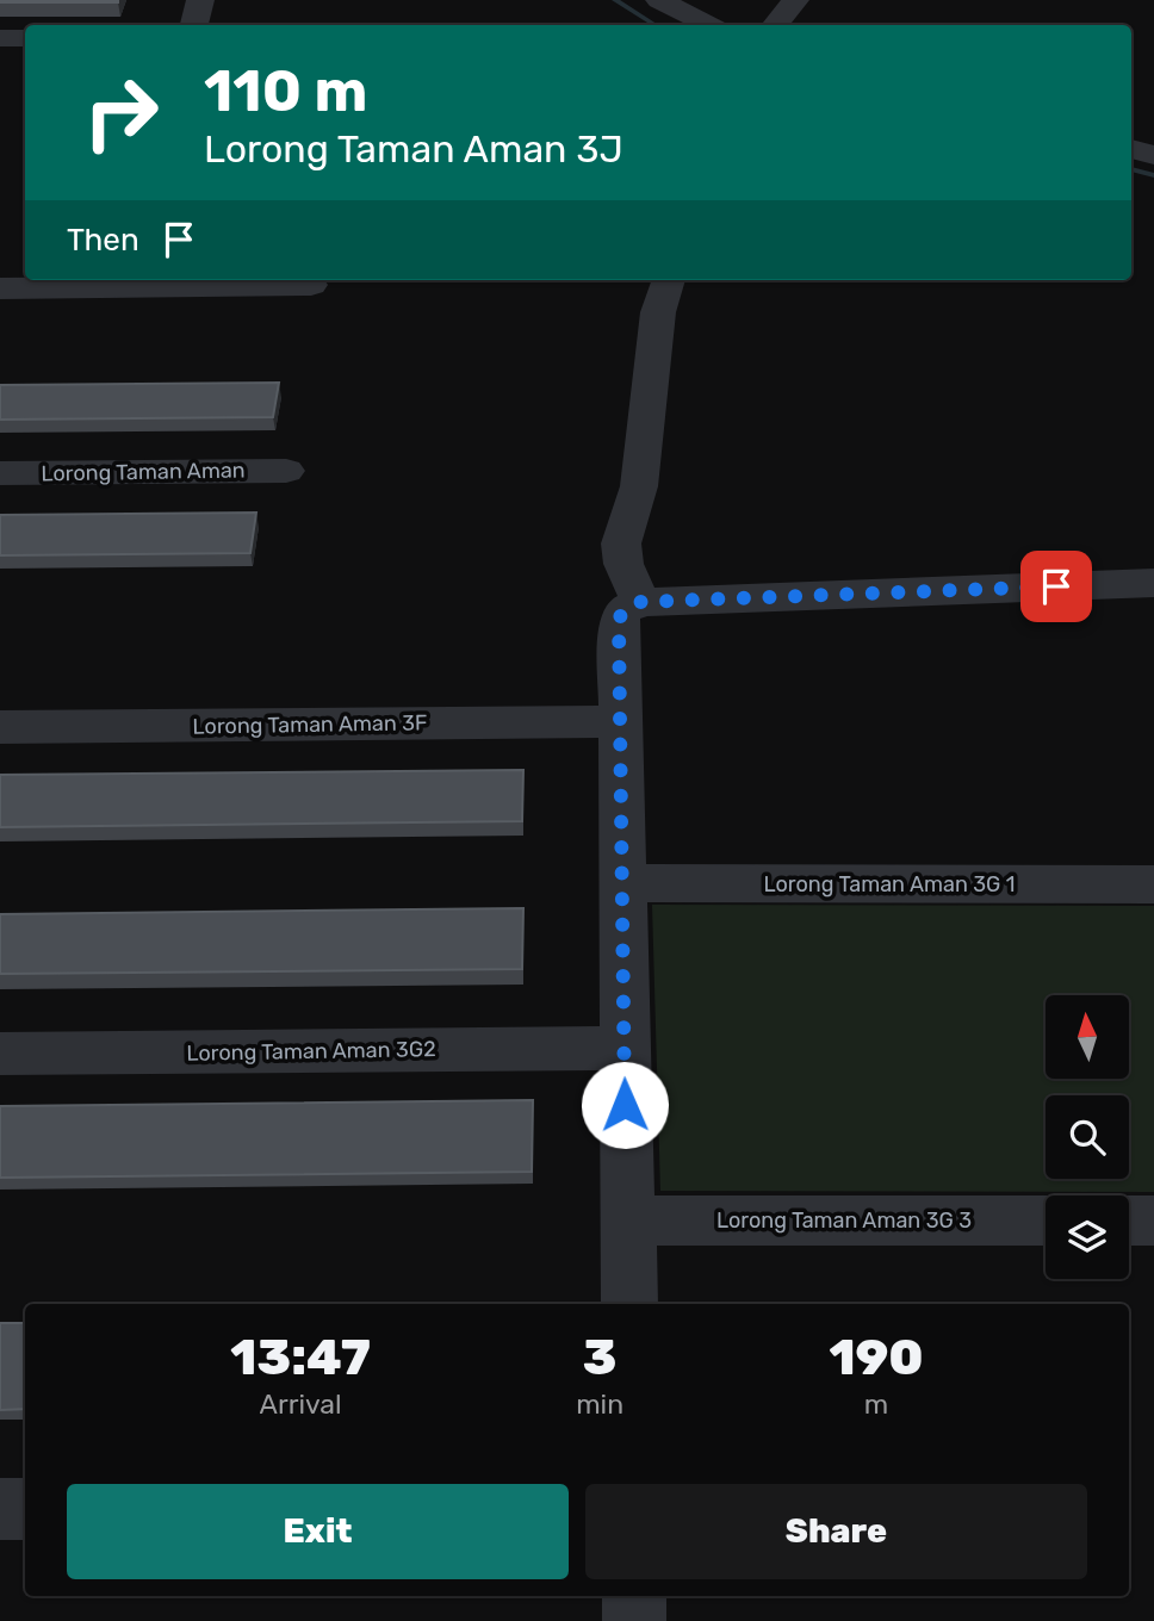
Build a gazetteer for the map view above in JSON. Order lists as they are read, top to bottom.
{
  "streets": {
    "street": [
      "Lorong Taman Aman",
      "Lorong Taman Aman 3F",
      "Lorong Taman Aman 3G 1",
      "Lorong Taman Aman 3G2",
      "Lorong Taman Aman 3G 3"
    ]
  },
  "north": "top",
  "page": {
    "turn": ["110 m", "Lorong Taman Aman 3J"],
    "then": "Then",
    "eta": [
      "13:47",
      "Arrival",
      "3",
      "min",
      "190",
      "m"
    ],
    "buttons": ["Exit", "Share"]
  }
}
